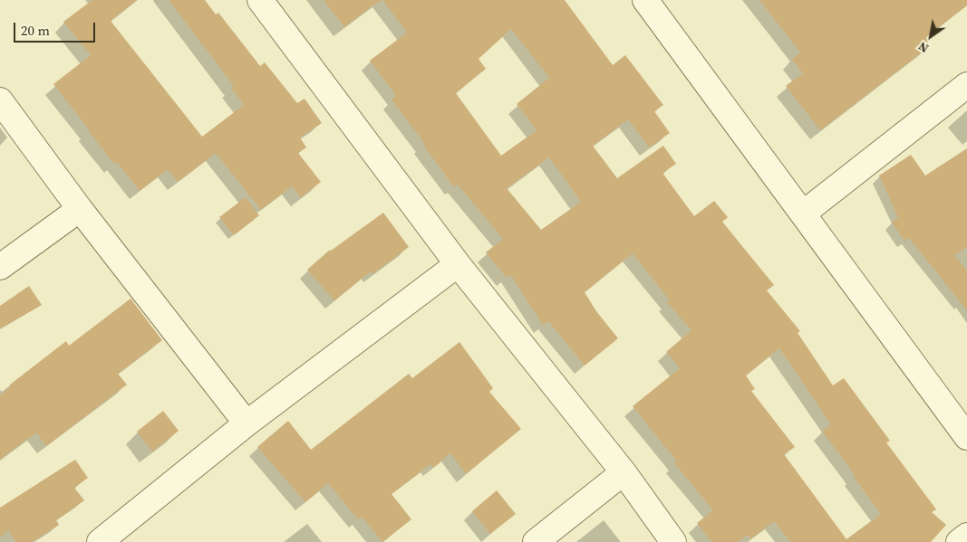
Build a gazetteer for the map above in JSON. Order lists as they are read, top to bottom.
{
  "scale_bar": "20 m",
  "north": "bottom left"
}
